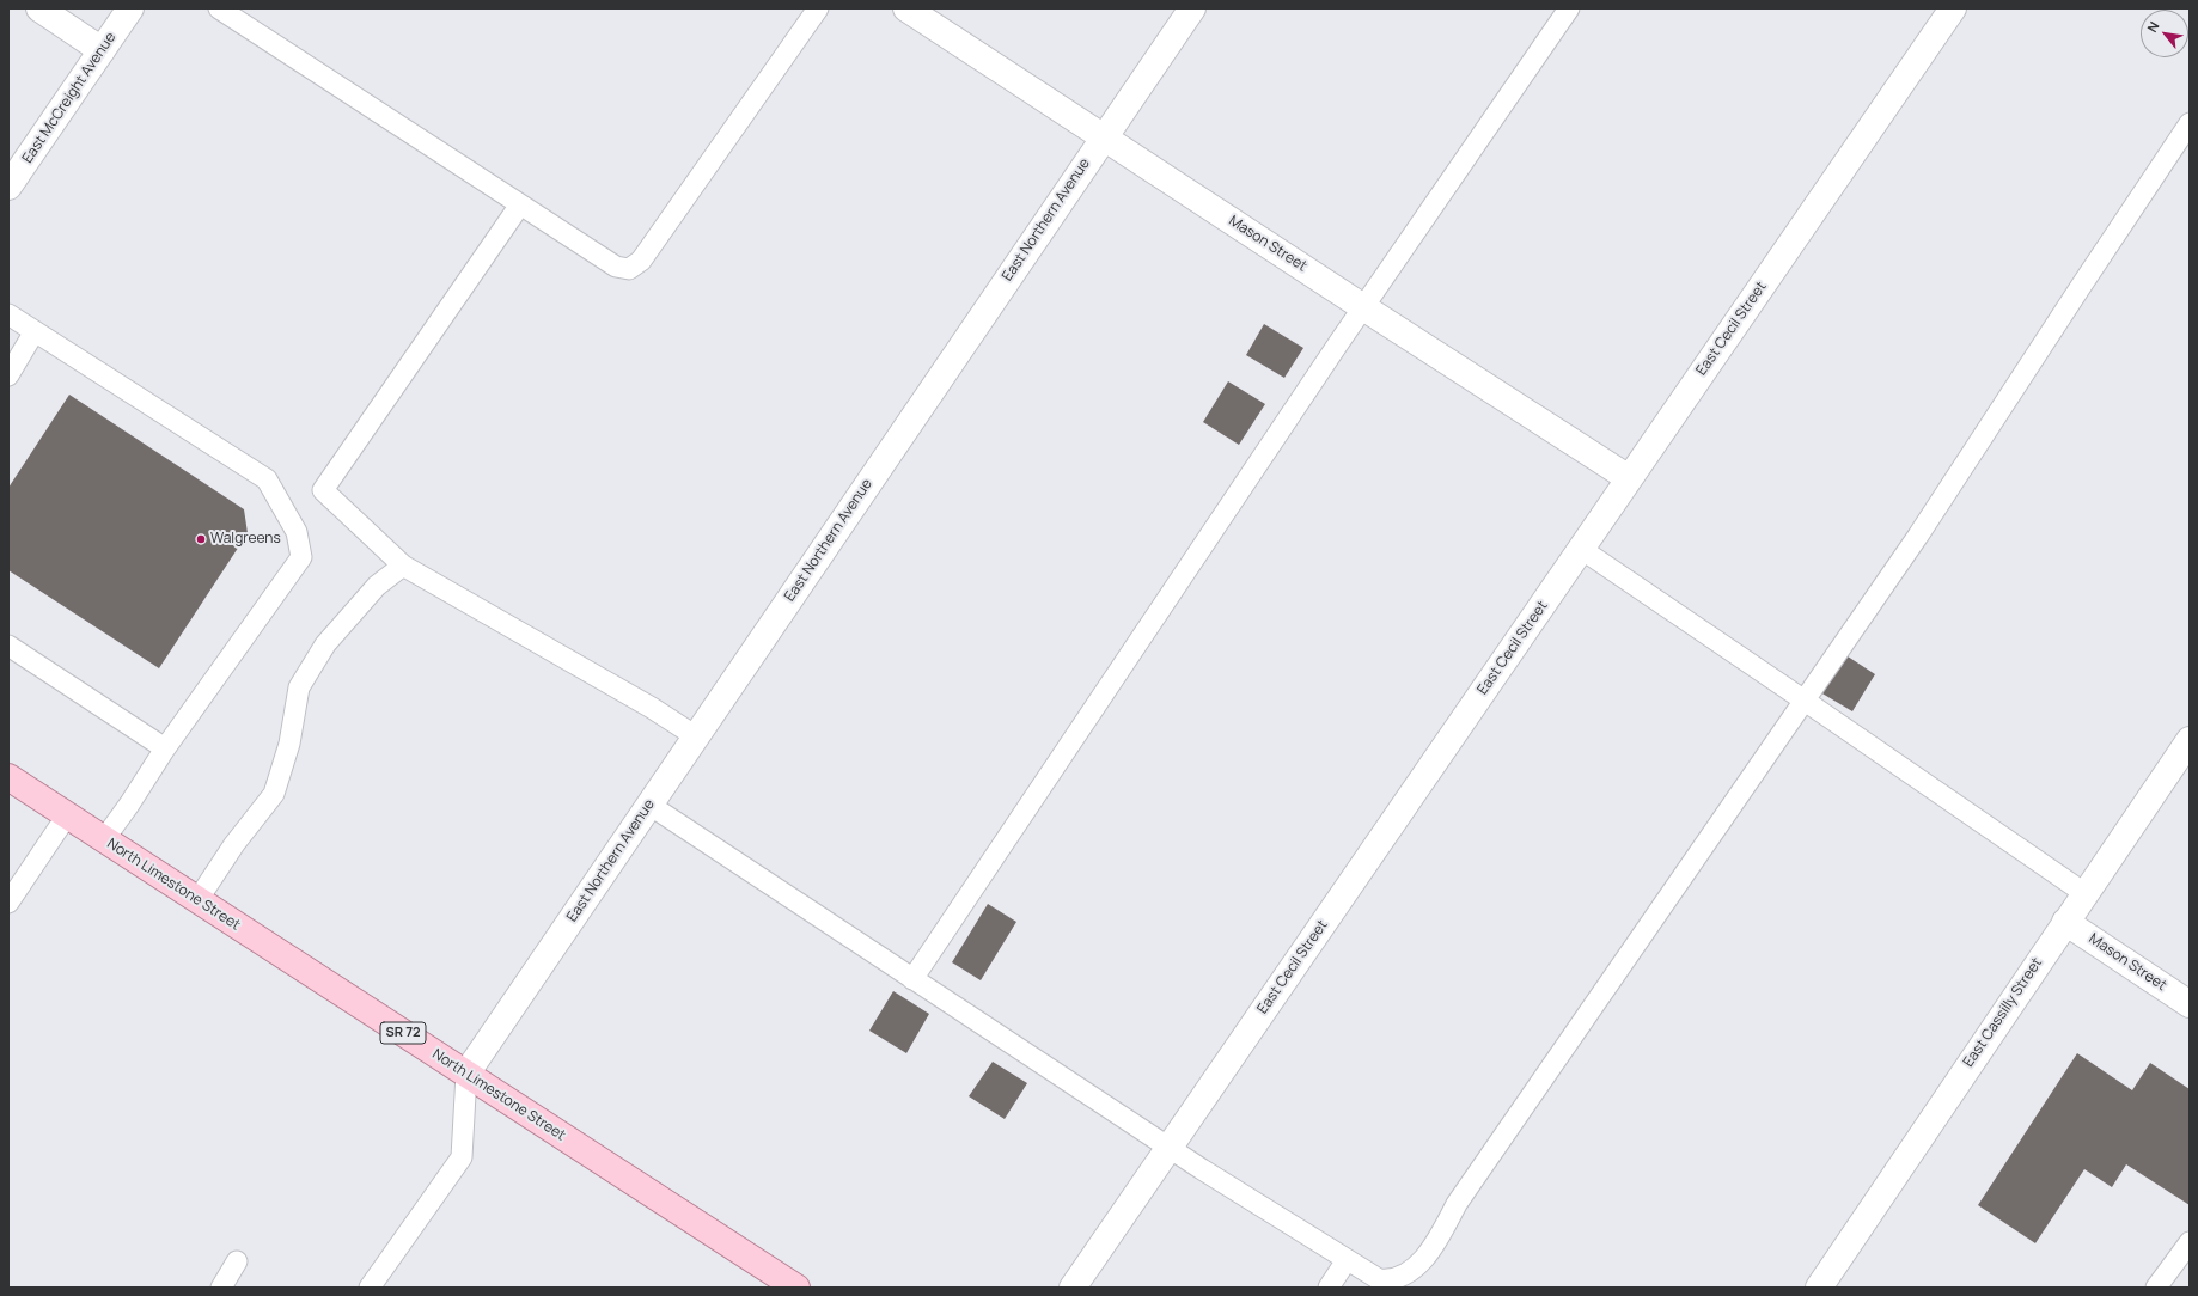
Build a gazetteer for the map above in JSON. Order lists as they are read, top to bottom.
{
  "streets": {
    "main road": ["North Limestone Street", "SR 72"],
    "street": [
      "East McCreight Avenue",
      "East Northern Avenue",
      "Mason Street",
      "East Cecil Street",
      "East Cassilly Street"
    ]
  },
  "crossings": [
    ["East Northern Avenue", "Mason Street"],
    ["East Northern Avenue", "North Limestone Street"],
    ["Mason Street", "East Cecil Street"],
    ["Mason Street", "East Cassilly Street"]
  ],
  "places": ["Walgreens"],
  "north": "top left"
}
